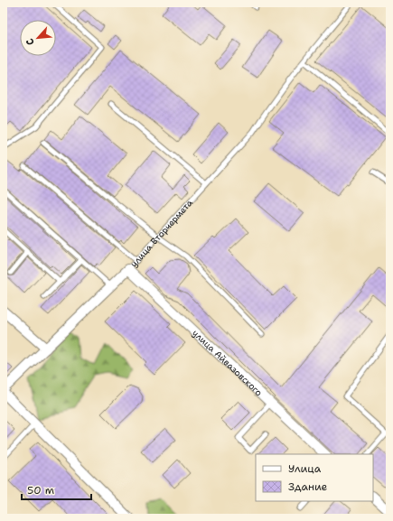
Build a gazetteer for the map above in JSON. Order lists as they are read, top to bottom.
{
  "streets": {
    "street": ["улица Вторчермета", "улица Айвазовского"]
  },
  "crossings": [
    ["улица Вторчермета", "улица Айвазовского"]
  ],
  "legend": ["Улица", "Здание"],
  "scale_bar": "50 m",
  "north": "bottom left"
}
